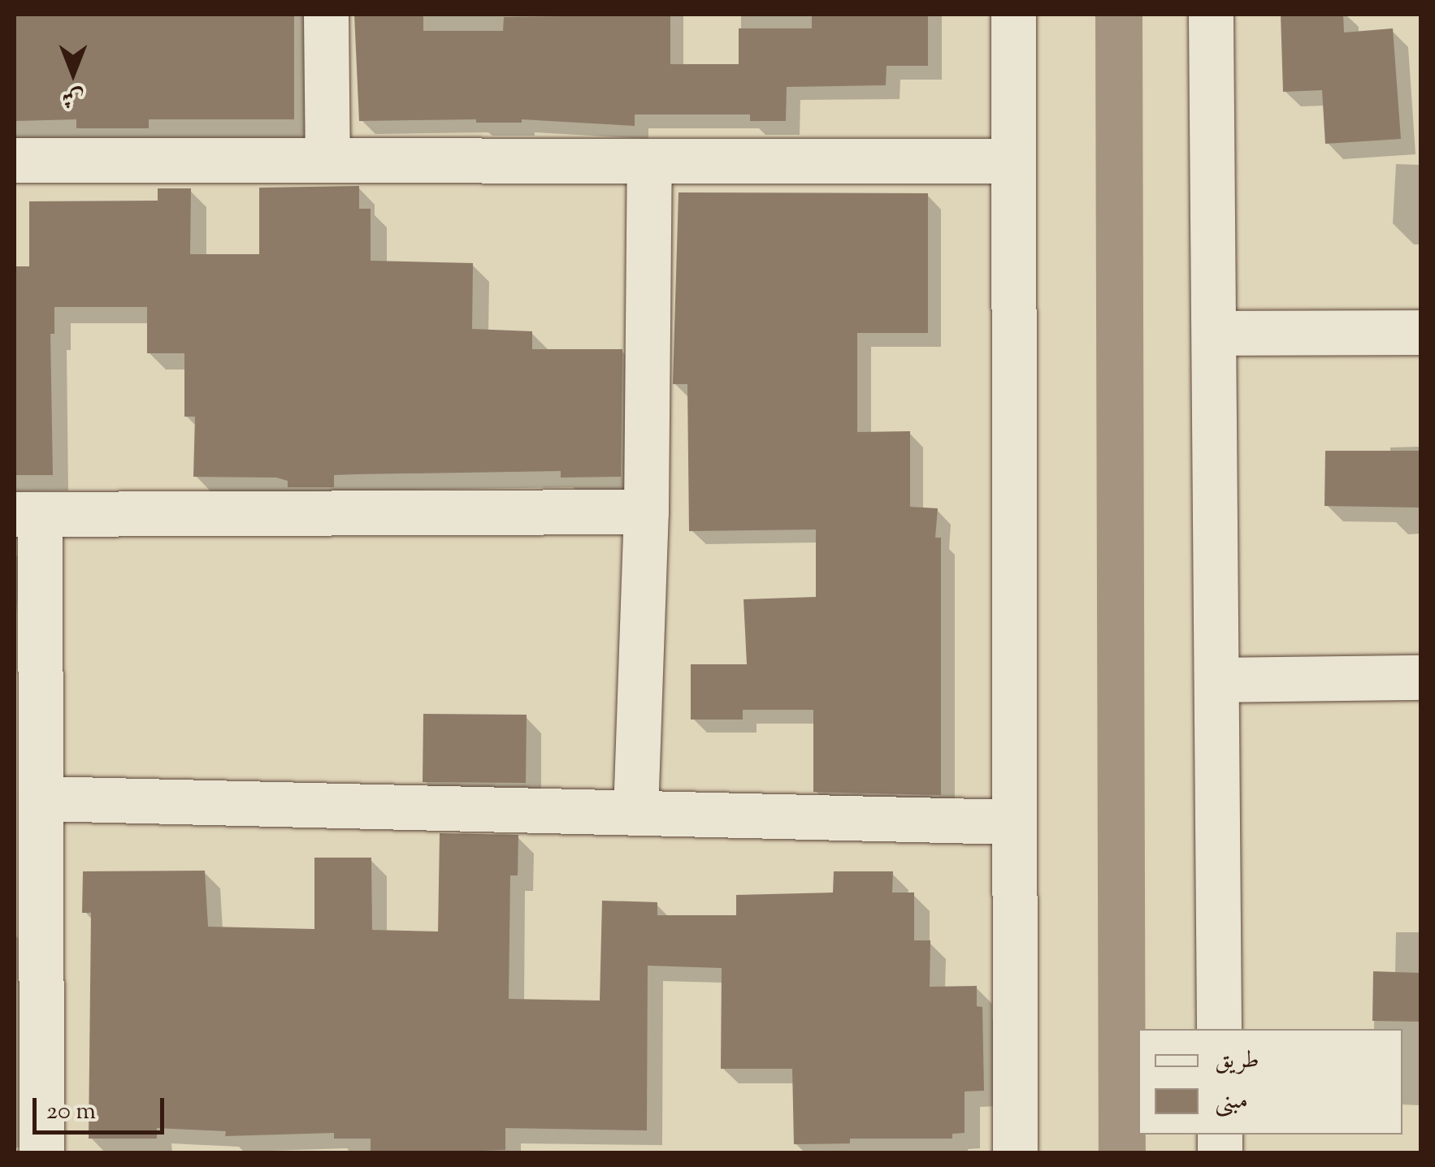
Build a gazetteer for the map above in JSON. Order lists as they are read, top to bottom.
{
  "legend": ["طريق", "مبنى"],
  "scale_bar": "20 m",
  "north": "bottom"
}
